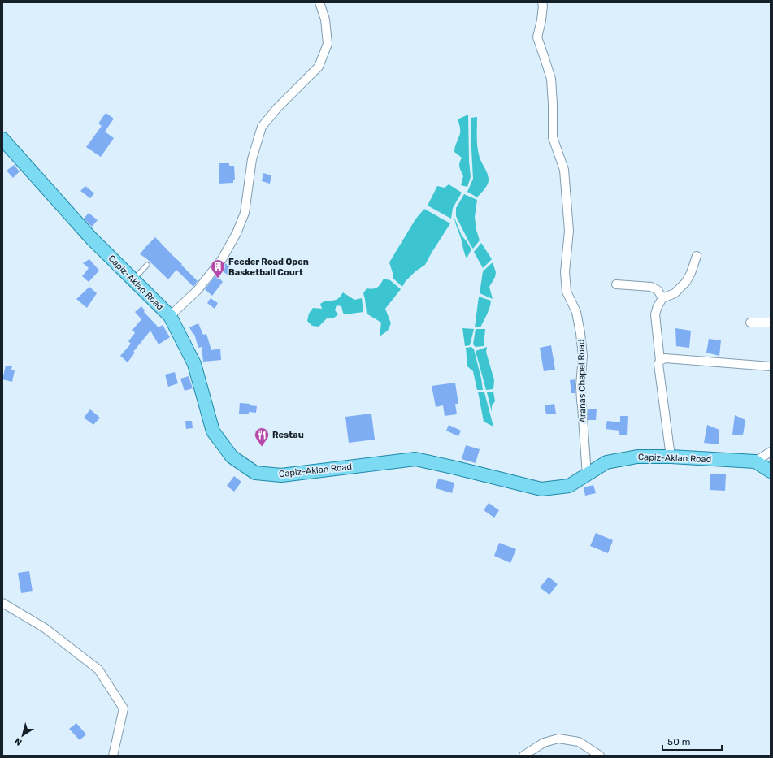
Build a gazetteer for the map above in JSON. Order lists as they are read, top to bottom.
{
  "streets": {
    "main road": ["Capiz-Aklan Road"],
    "street": ["Aranas Chapel Road"]
  },
  "crossings": [
    ["Capiz-Aklan Road", "Aranas Chapel Road"]
  ],
  "places": {
    "building": ["Feeder Road Open Basketball Court"],
    "restaurant": ["Restau"]
  },
  "scale_bar": "50 m",
  "north": "bottom left"
}
